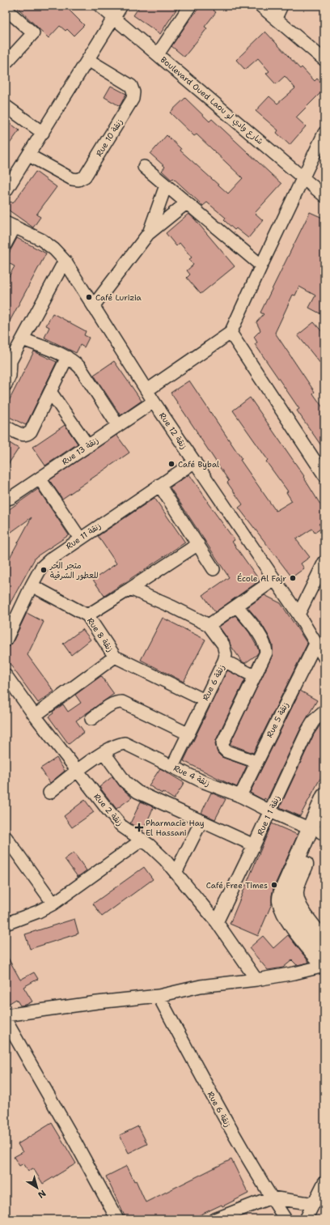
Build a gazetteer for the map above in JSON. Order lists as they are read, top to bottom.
{
  "streets": {
    "street": [
      "Boulevard Oued Laou شارع وادي لو",
      "Rue 10 زنقة",
      "Rue 12 زنقة",
      "Rue 13 زنقة",
      "Rue 11 زنقة",
      "Rue 8 زنقة",
      "Rue 6 زنقة",
      "Rue 5 زنقة",
      "Rue 4 زنقة",
      "Rue 2 زنقة",
      "Rue 1 زنقة 1"
    ]
  },
  "crossings": [
    ["Rue 12 زنقة", "Rue 13 زنقة"],
    ["Rue 12 زنقة", "Rue 11 زنقة"],
    ["Rue 12 زنقة", "Rue 5 زنقة"],
    ["Rue 11 زنقة", "Rue 8 زنقة"],
    ["Rue 8 زنقة", "Rue 6 زنقة"],
    ["Rue 6 زنقة", "Rue 4 زنقة"],
    ["Rue 5 زنقة", "Rue 4 زنقة"],
    ["Rue 4 زنقة", "Rue 2 زنقة"],
    ["Rue 4 زنقة", "Rue 1 زنقة 1"],
    ["Rue 2 زنقة", "Rue 1 زنقة 1"]
  ],
  "places": {
    "other": [
      "Café Lurizia",
      "Café Bybal",
      "متجر الحر للعطور الشرقية",
      "École Al Fajr",
      "Café Free Times"
    ],
    "health": ["Pharmacie Hay El Hassani"]
  },
  "north": "bottom right"
}
